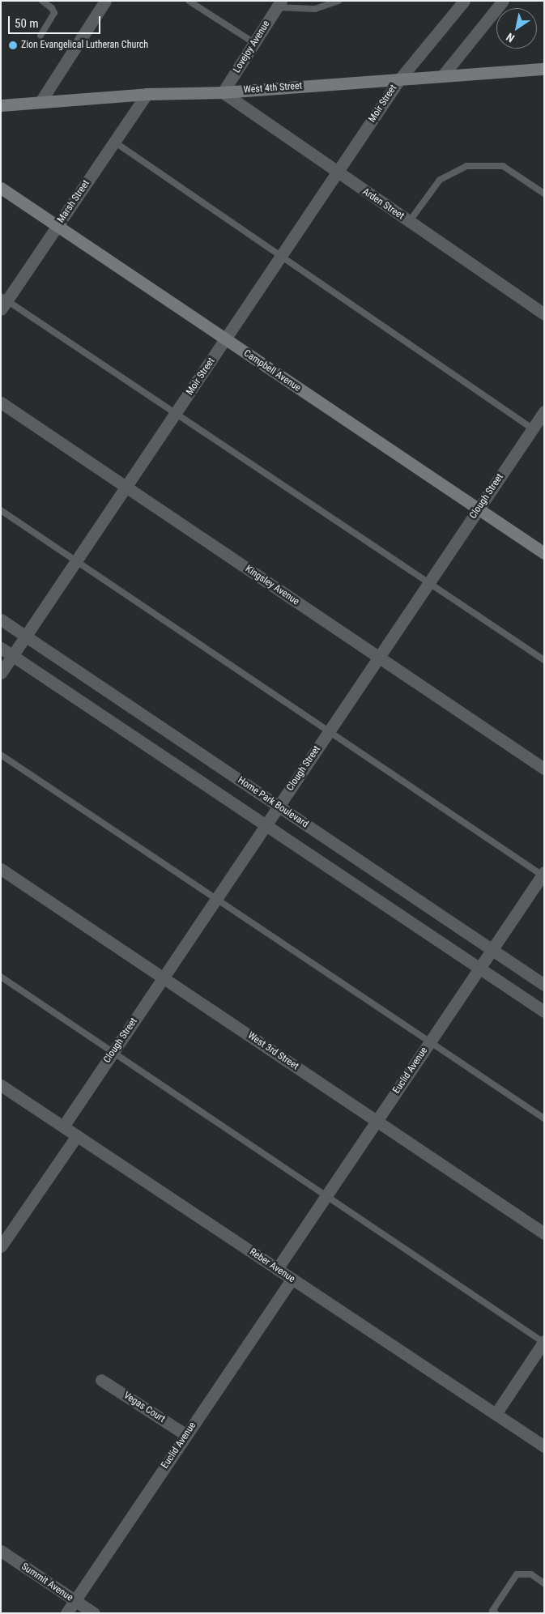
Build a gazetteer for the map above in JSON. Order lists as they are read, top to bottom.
{
  "streets": {
    "main road": ["West 4th Street", "Campbell Avenue"],
    "street": [
      "Lovejoy Avenue",
      "Moir Street",
      "Marsh Street",
      "Arden Street",
      "Clough Street",
      "Kingsley Avenue",
      "Home Park Boulevard",
      "West 3rd Street",
      "Euclid Avenue",
      "Reber Avenue",
      "Vegas Court",
      "Summit Avenue"
    ]
  },
  "crossings": [
    ["Lovejoy Avenue", "West 4th Street"],
    ["Lovejoy Avenue", "Arden Street"],
    ["West 4th Street", "Moir Street"],
    ["West 4th Street", "Marsh Street"],
    ["West 4th Street", "Arden Street"],
    ["Moir Street", "Arden Street"],
    ["Moir Street", "Campbell Avenue"],
    ["Moir Street", "Kingsley Avenue"],
    ["Moir Street", "Home Park Boulevard"],
    ["Marsh Street", "Campbell Avenue"],
    ["Campbell Avenue", "Clough Street"],
    ["Clough Street", "Kingsley Avenue"],
    ["Clough Street", "Home Park Boulevard"],
    ["Clough Street", "West 3rd Street"],
    ["Clough Street", "Reber Avenue"],
    ["Home Park Boulevard", "Euclid Avenue"],
    ["West 3rd Street", "Euclid Avenue"],
    ["Euclid Avenue", "Reber Avenue"],
    ["Euclid Avenue", "Vegas Court"],
    ["Euclid Avenue", "Summit Avenue"]
  ],
  "places": ["Zion Evangelical Lutheran Church"],
  "scale_bar": "50 m",
  "north": "bottom left"
}
